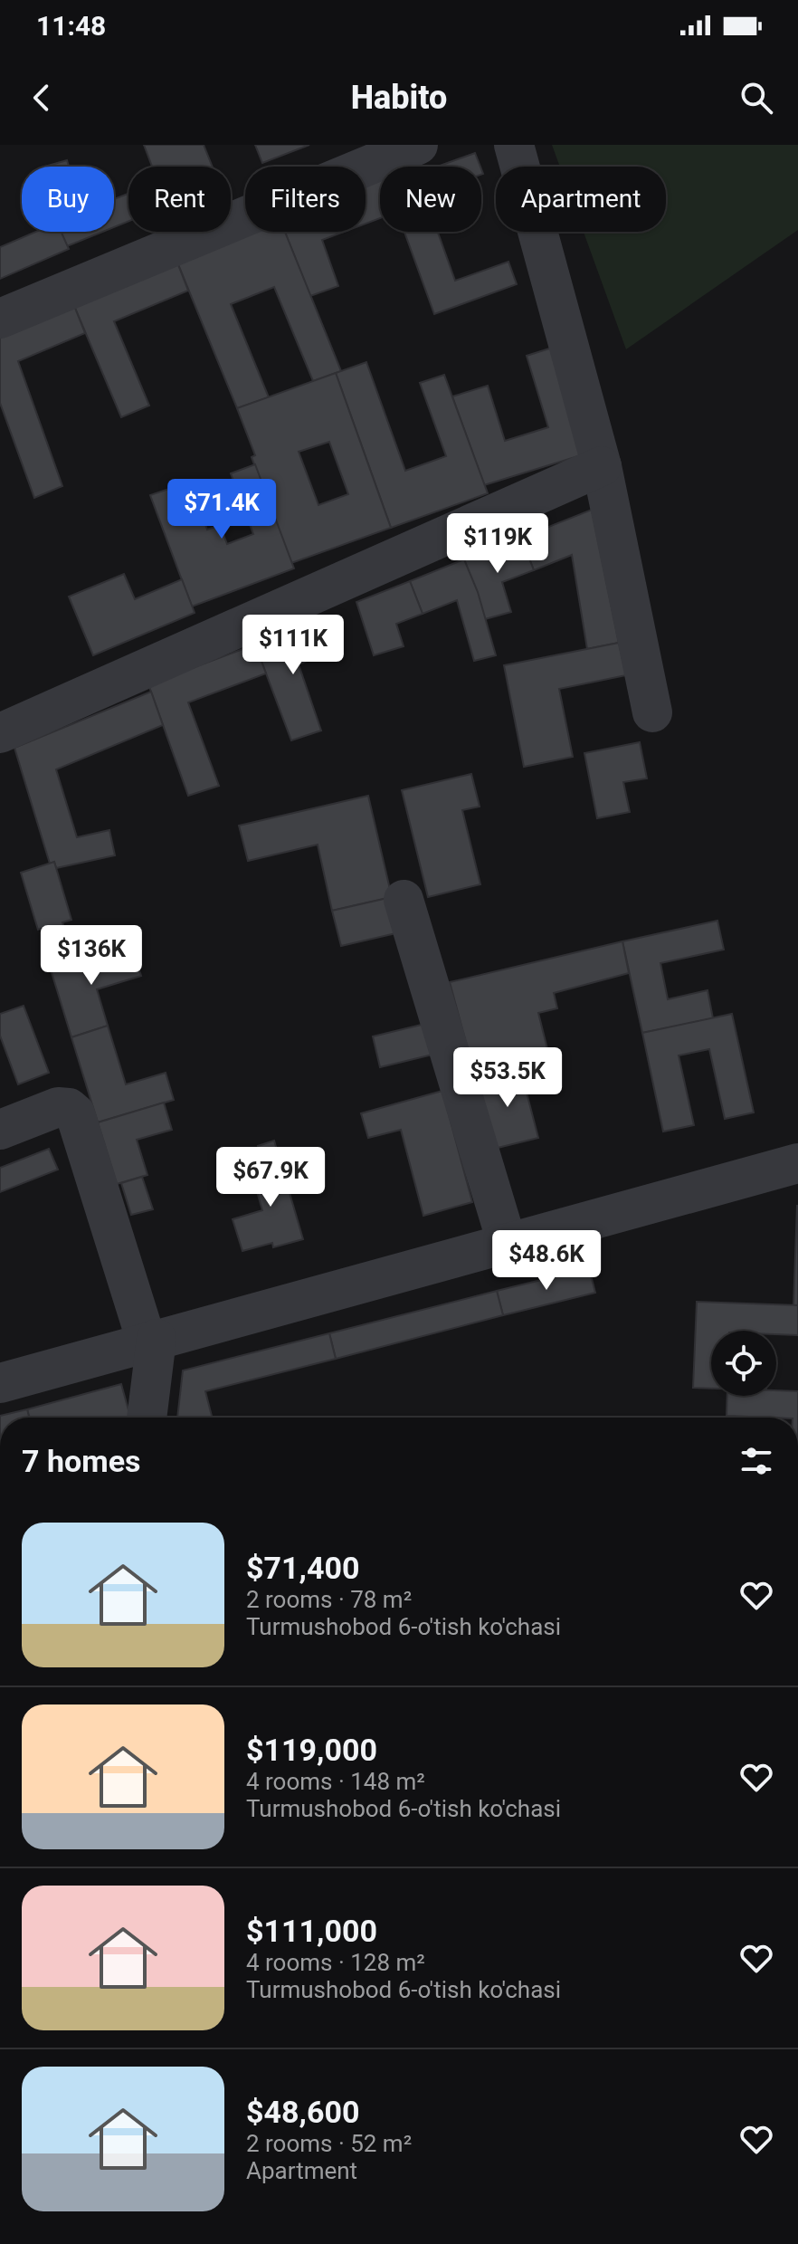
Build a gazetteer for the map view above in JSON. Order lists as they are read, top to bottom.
{
  "page": {
    "status": "11:48",
    "header": "Habito",
    "chip": [
      "Buy",
      "Rent",
      "Filters",
      "New",
      "Apartment"
    ],
    "price": [
      "$71.4K",
      "$119K",
      "$111K",
      "$136K",
      "$53.5K",
      "$67.9K",
      "$48.6K"
    ],
    "heading": "7 homes",
    "list": [
      {
        "name": "$71,400",
        "note": "2 rooms · 78 m² · Turmushobod 6-o'tish ko'chasi"
      },
      {
        "name": "$119,000",
        "note": "4 rooms · 148 m² · Turmushobod 6-o'tish ko'chasi"
      },
      {
        "name": "$111,000",
        "note": "4 rooms · 128 m² · Turmushobod 6-o'tish ko'chasi"
      },
      {
        "name": "$48,600",
        "note": "2 rooms · 52 m² · Apartment"
      }
    ]
  }
}
